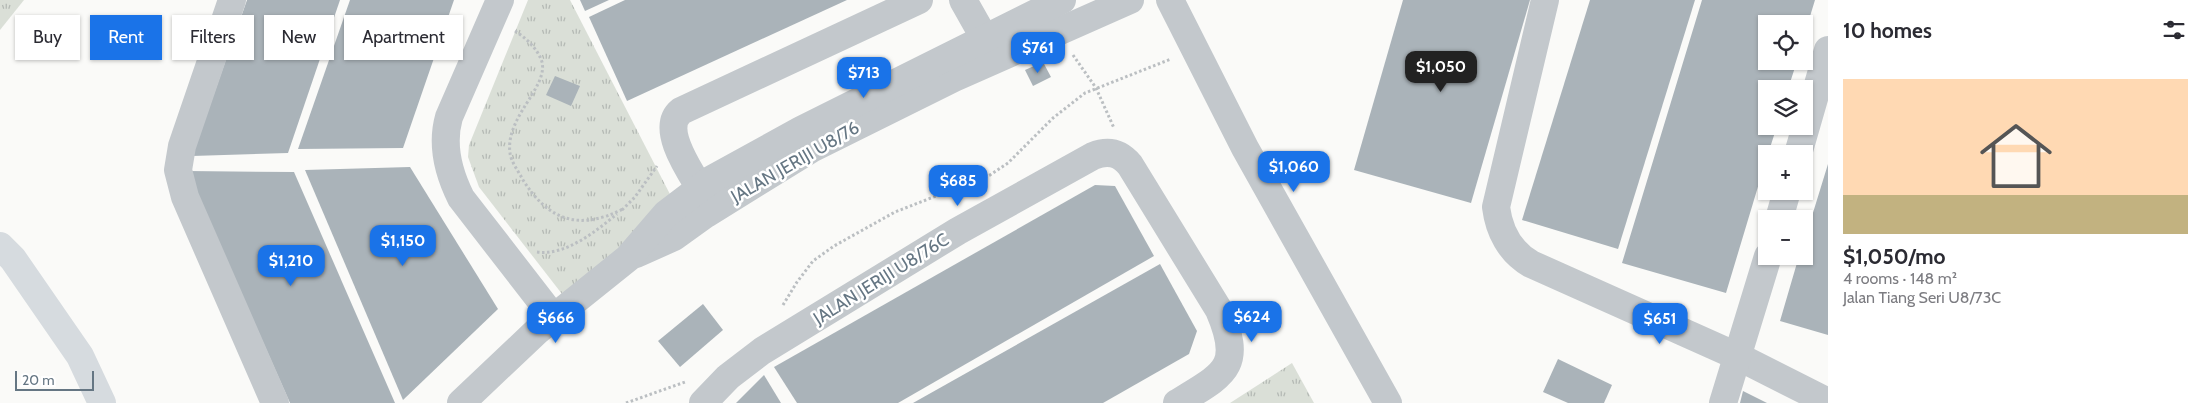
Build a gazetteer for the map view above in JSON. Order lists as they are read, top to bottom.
{
  "streets": {
    "street": ["JALAN JERIJI U8/76", "JALAN JERIJI U8/76C"]
  },
  "scale_bar": "20 m",
  "page": {
    "heading": "10 homes",
    "map_buttons": ["+", "−"],
    "chip": [
      "Buy",
      "Rent",
      "Filters",
      "New",
      "Apartment"
    ],
    "price": [
      "$761",
      "$1,050",
      "$713",
      "$1,060",
      "$685",
      "$1,150",
      "$1,210",
      "$624",
      "$666",
      "$651"
    ],
    "list": [
      {
        "name": "$1,050/mo",
        "note": "4 rooms · 148 m² · Jalan Tiang Seri U8/73C"
      }
    ],
    "scale": "20 m"
  }
}
